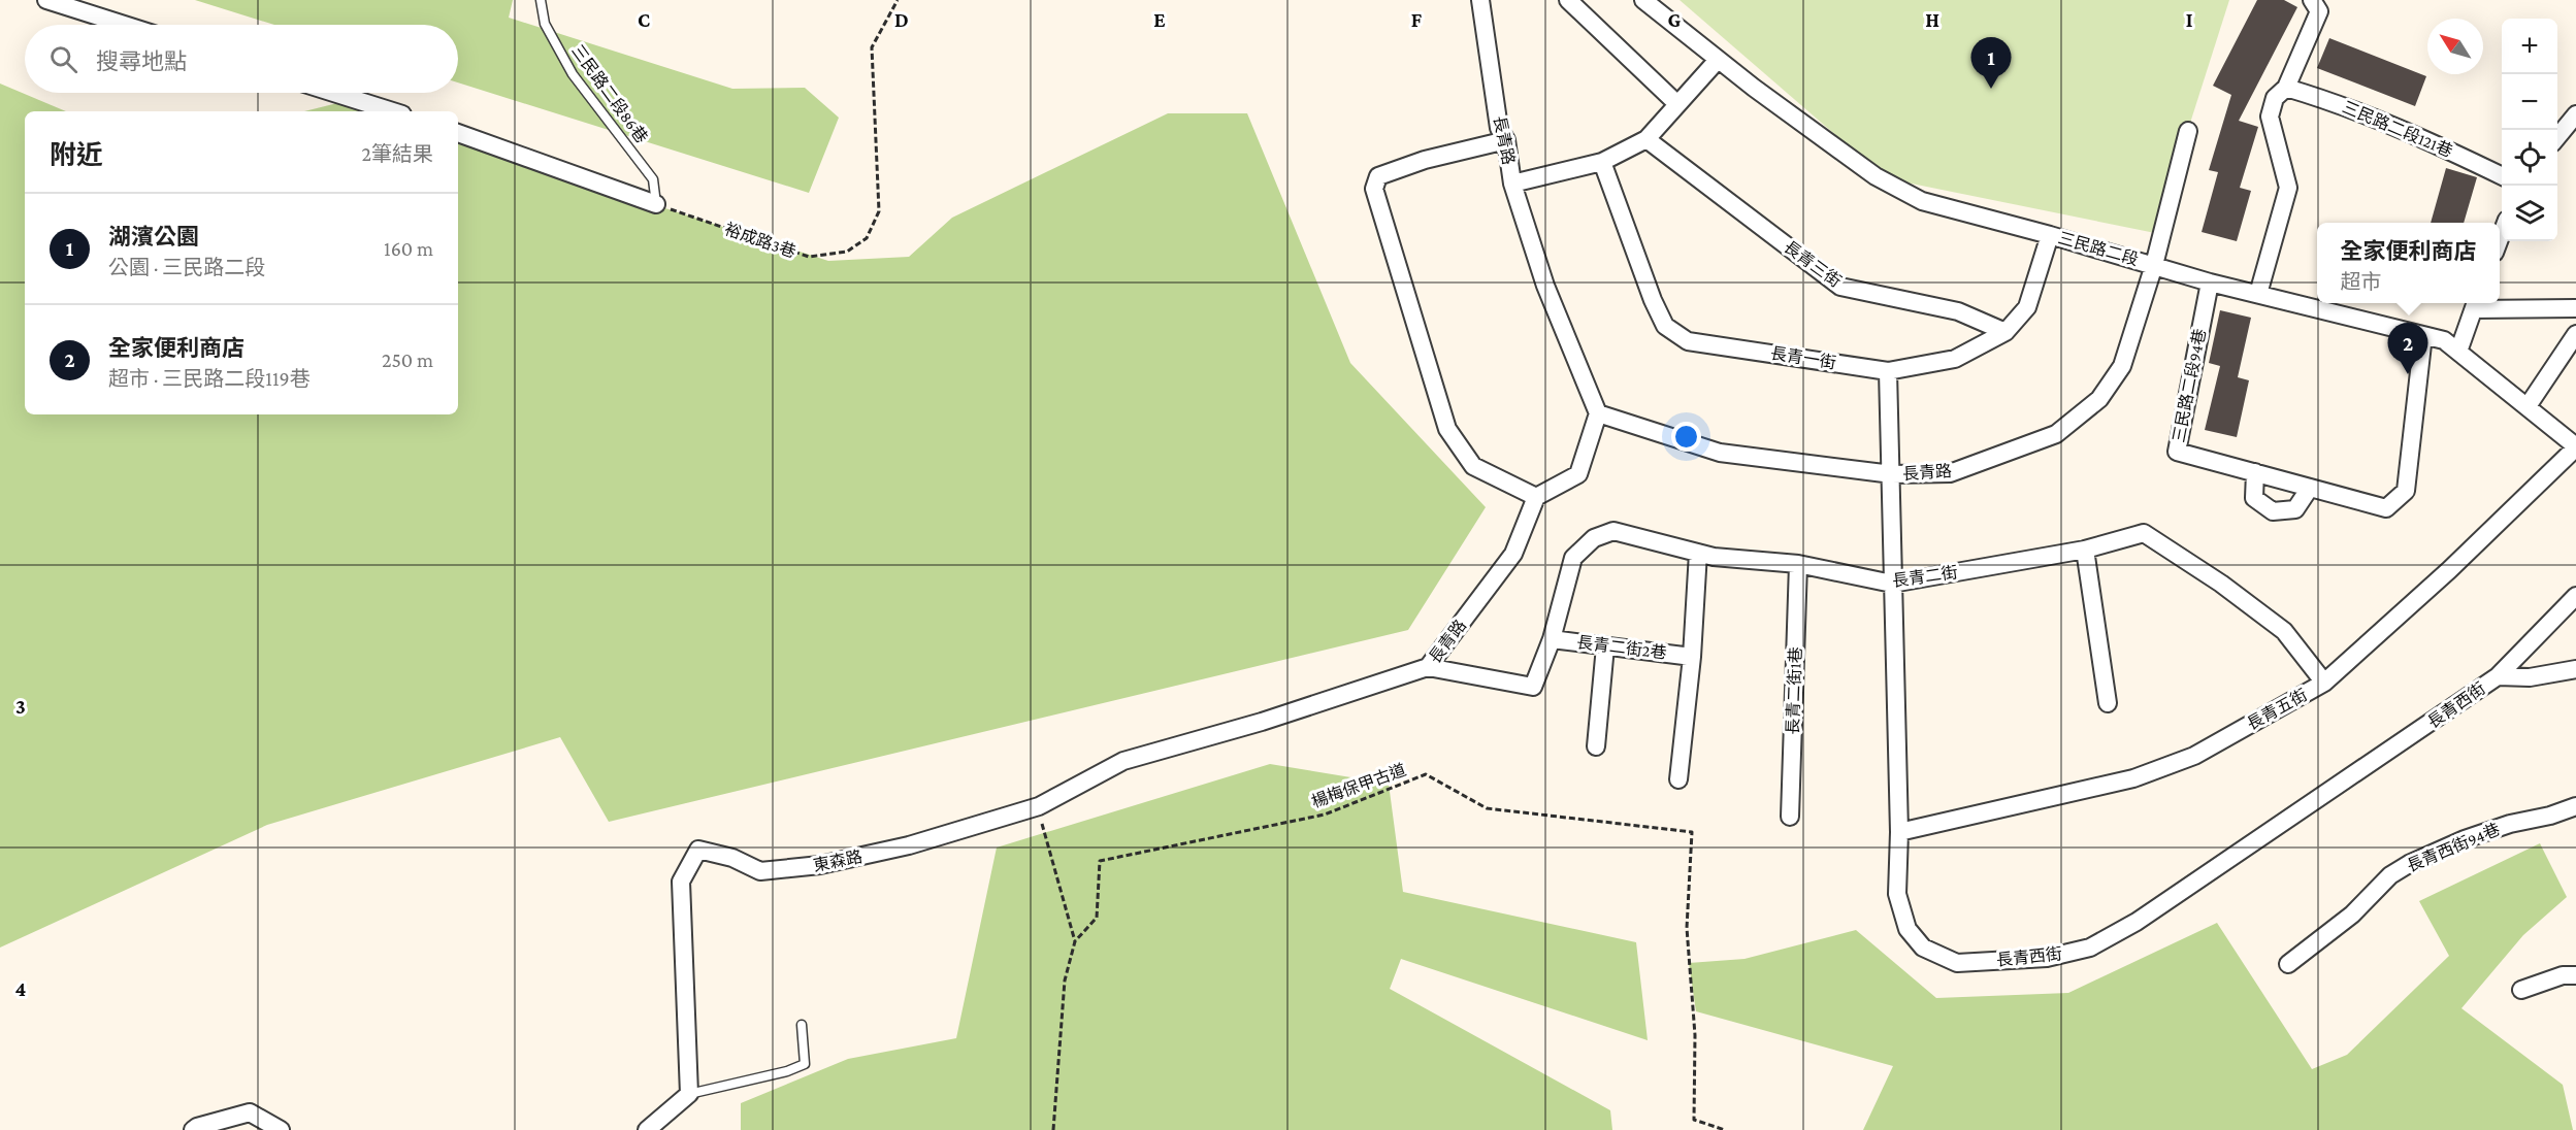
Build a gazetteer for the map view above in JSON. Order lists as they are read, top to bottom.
{
  "streets": {
    "street": [
      "三民路二段121巷",
      "長青路",
      "三民路二段",
      "長青三街",
      "長青一街",
      "三民路二段94巷",
      "長青二街",
      "長青二街2巷",
      "長青二街1巷",
      "長青西街",
      "長青五街",
      "長青西街94巷",
      "東森路"
    ],
    "lane": ["三民路二段86巷"],
    "path": ["裕成路3巷", "楊梅保甲古道"]
  },
  "crossings": [
    ["三民路二段86巷", "裕成路3巷"],
    ["長青路", "三民路二段"],
    ["長青路", "長青西街"],
    ["長青路", "東森路"],
    ["三民路二段", "長青一街"],
    ["三民路二段", "三民路二段94巷"],
    ["三民路二段", "長青五街"],
    ["長青三街", "長青一街"],
    ["長青一街", "長青西街"],
    ["長青二街", "長青二街2巷"],
    ["長青二街", "長青二街1巷"],
    ["長青二街", "長青西街"],
    ["長青二街", "長青五街"],
    ["長青西街", "長青五街"]
  ],
  "north": "top left",
  "page": {
    "map_buttons": ["+", "−"],
    "search": "搜尋地點",
    "pins": ["1", "2"],
    "heading": ["附近", "2筆結果"],
    "list": [
      {
        "mark": "1",
        "name": "湖濱公園",
        "note": "公園 · 三民路二段",
        "value": "160 m"
      },
      {
        "mark": "2",
        "name": "全家便利商店",
        "note": "超市 · 三民路二段119巷",
        "value": "250 m"
      }
    ],
    "popup": ["全家便利商店", "超市"]
  },
  "grid": {
    "columns": [
      "C",
      "D",
      "E",
      "F",
      "G",
      "H",
      "I"
    ],
    "rows": ["3", "4"]
  }
}
